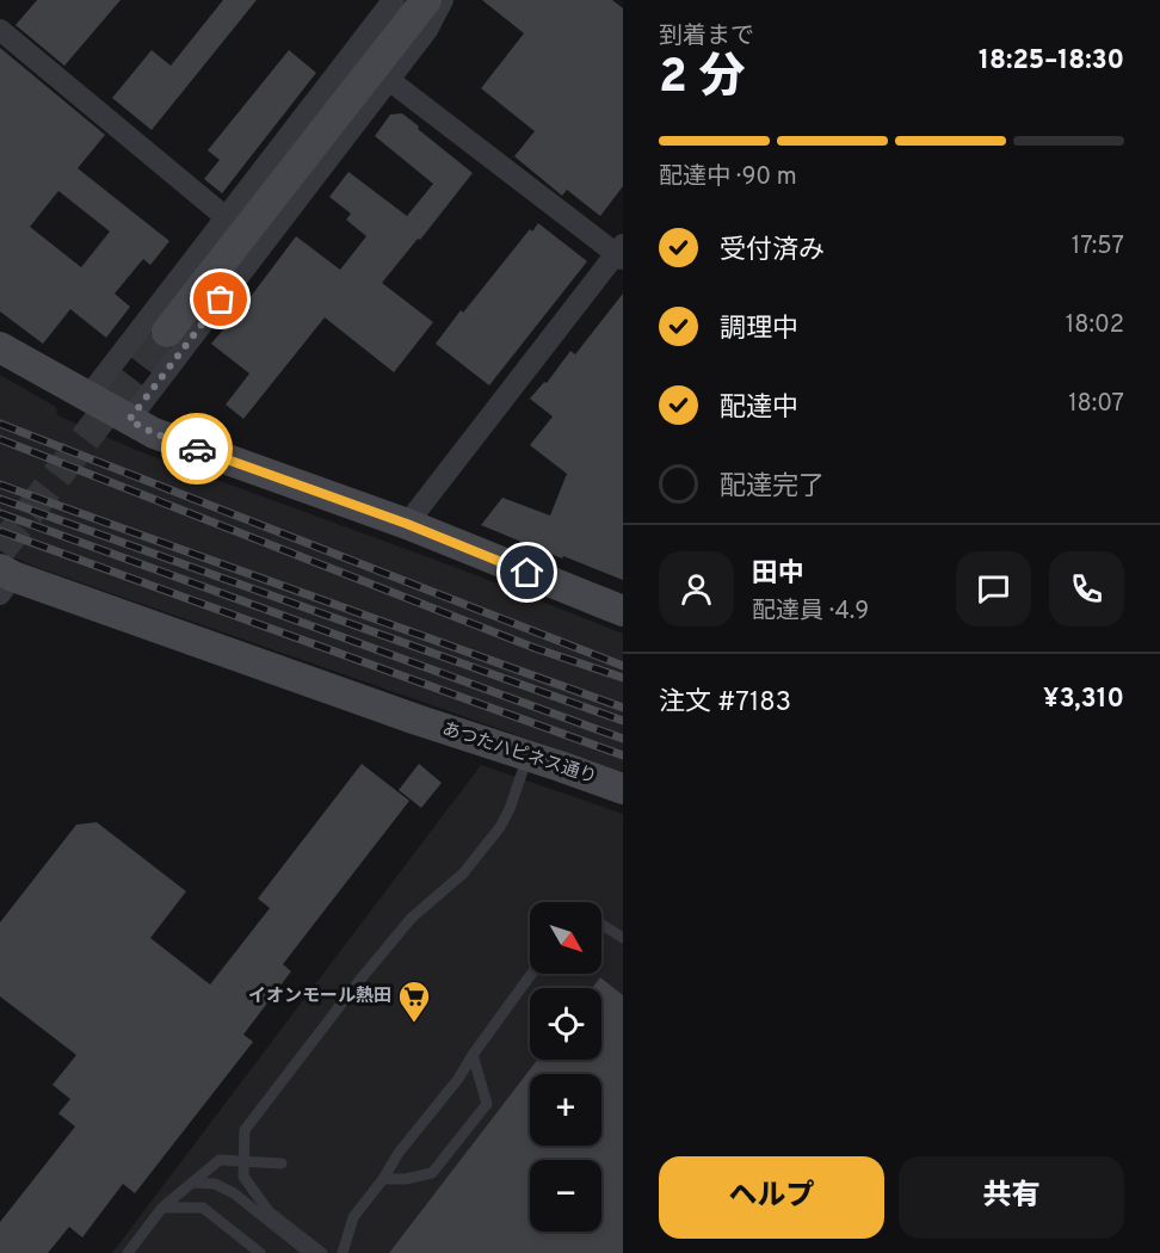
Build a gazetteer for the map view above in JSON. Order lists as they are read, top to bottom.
{
  "streets": {
    "street": ["あつたハピネス通り"]
  },
  "places": {
    "supermarket": ["イオンモール熱田"]
  },
  "north": "bottom right",
  "page": {
    "heading": ["2 分", "到着まで", "18:25–18:30"],
    "panel": [
      "田中",
      "配達員 · 4.9",
      "注文 #7183",
      "¥3,310"
    ],
    "bar": "配達中 · 90 m",
    "list": [
      ["受付済み", "17:57"],
      ["調理中", "18:02"],
      ["配達中", "18:07"],
      "配達完了"
    ],
    "map_buttons": ["+", "−"],
    "buttons": ["ヘルプ", "共有"]
  }
}
